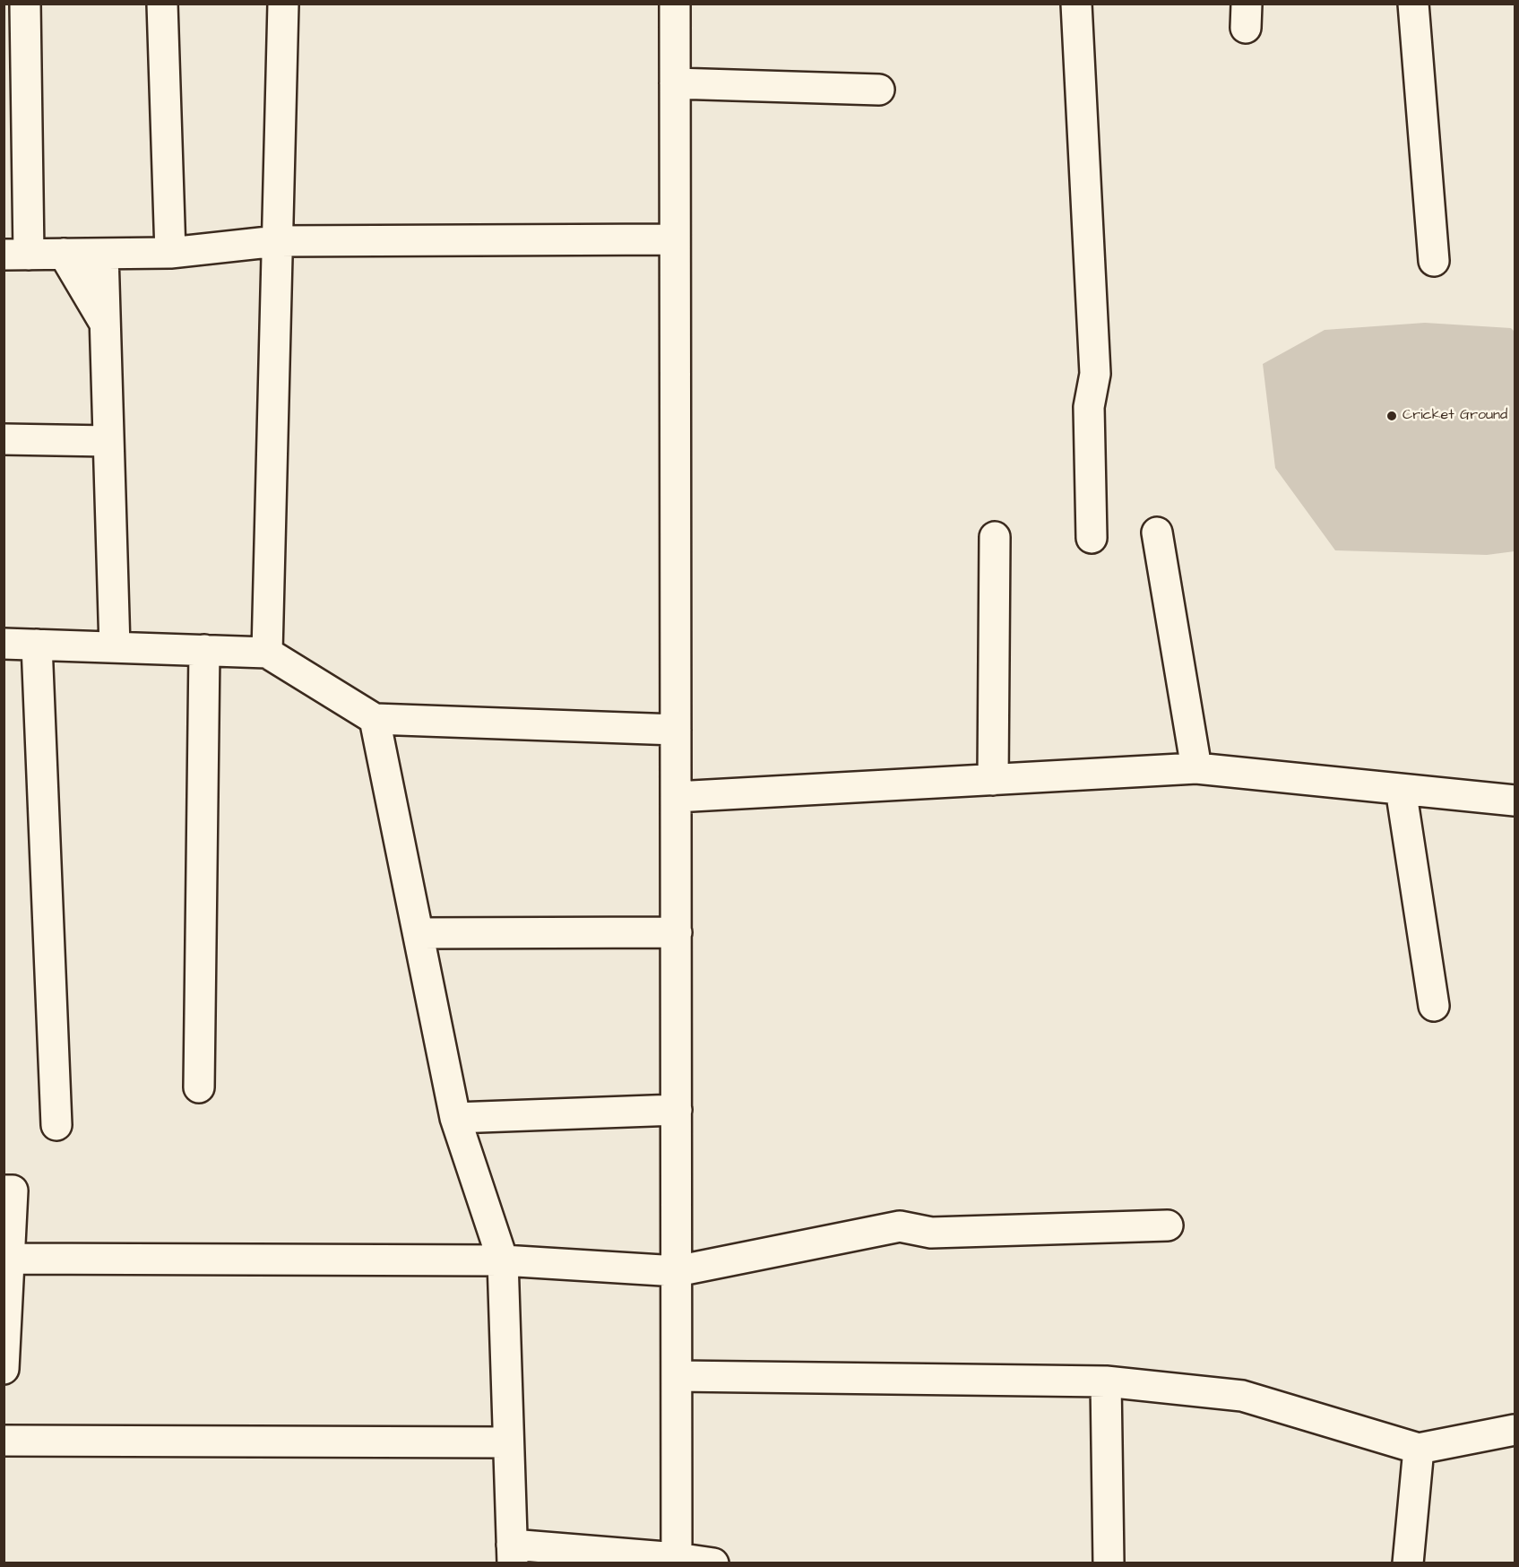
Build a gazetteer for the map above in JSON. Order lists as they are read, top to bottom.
{
  "places": ["Cricket Ground"]
}
